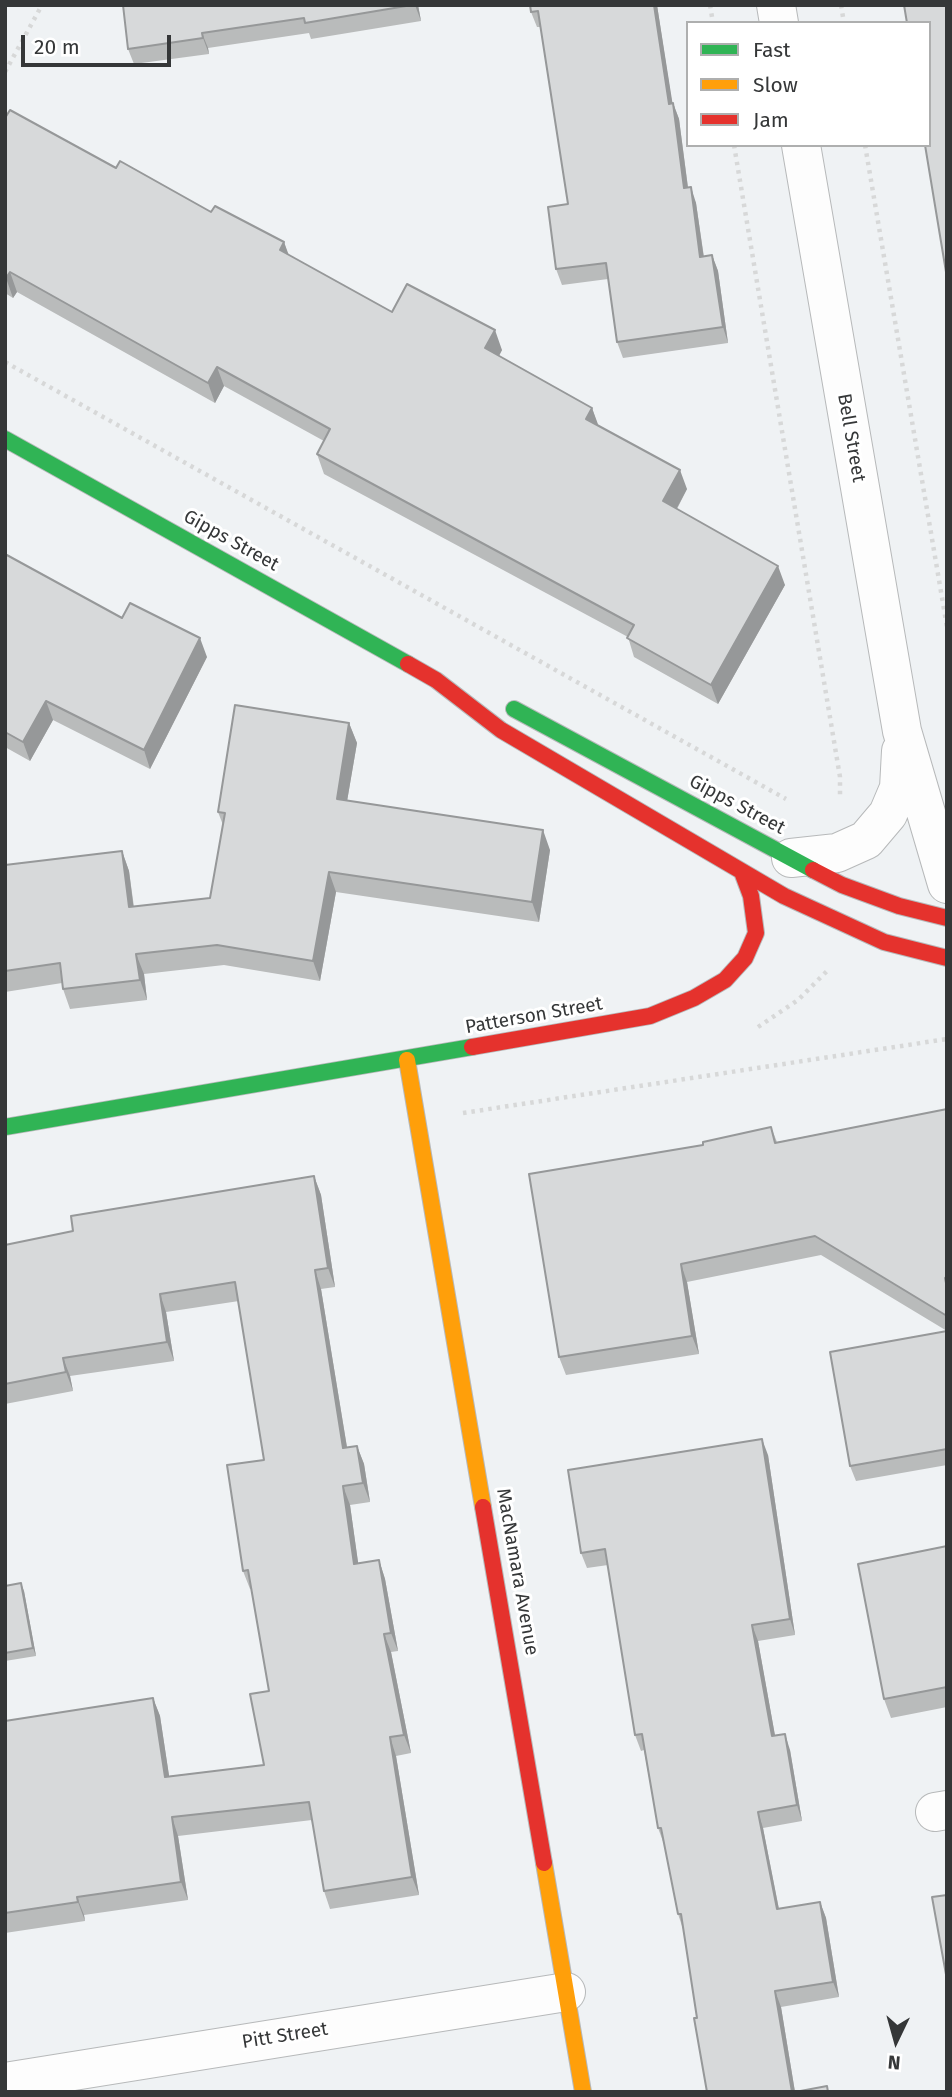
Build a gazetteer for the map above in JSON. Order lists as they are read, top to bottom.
{
  "streets": {
    "street": [
      "Bell Street",
      "Gipps Street",
      "Patterson Street",
      "MacNamara Avenue",
      "Pitt Street"
    ]
  },
  "crossings": [
    ["Bell Street", "Gipps Street"],
    ["Gipps Street", "Patterson Street"],
    ["Patterson Street", "MacNamara Avenue"],
    ["MacNamara Avenue", "Pitt Street"]
  ],
  "legend": ["Fast", "Slow", "Jam"],
  "scale_bar": "20 m",
  "north": "bottom"
}
